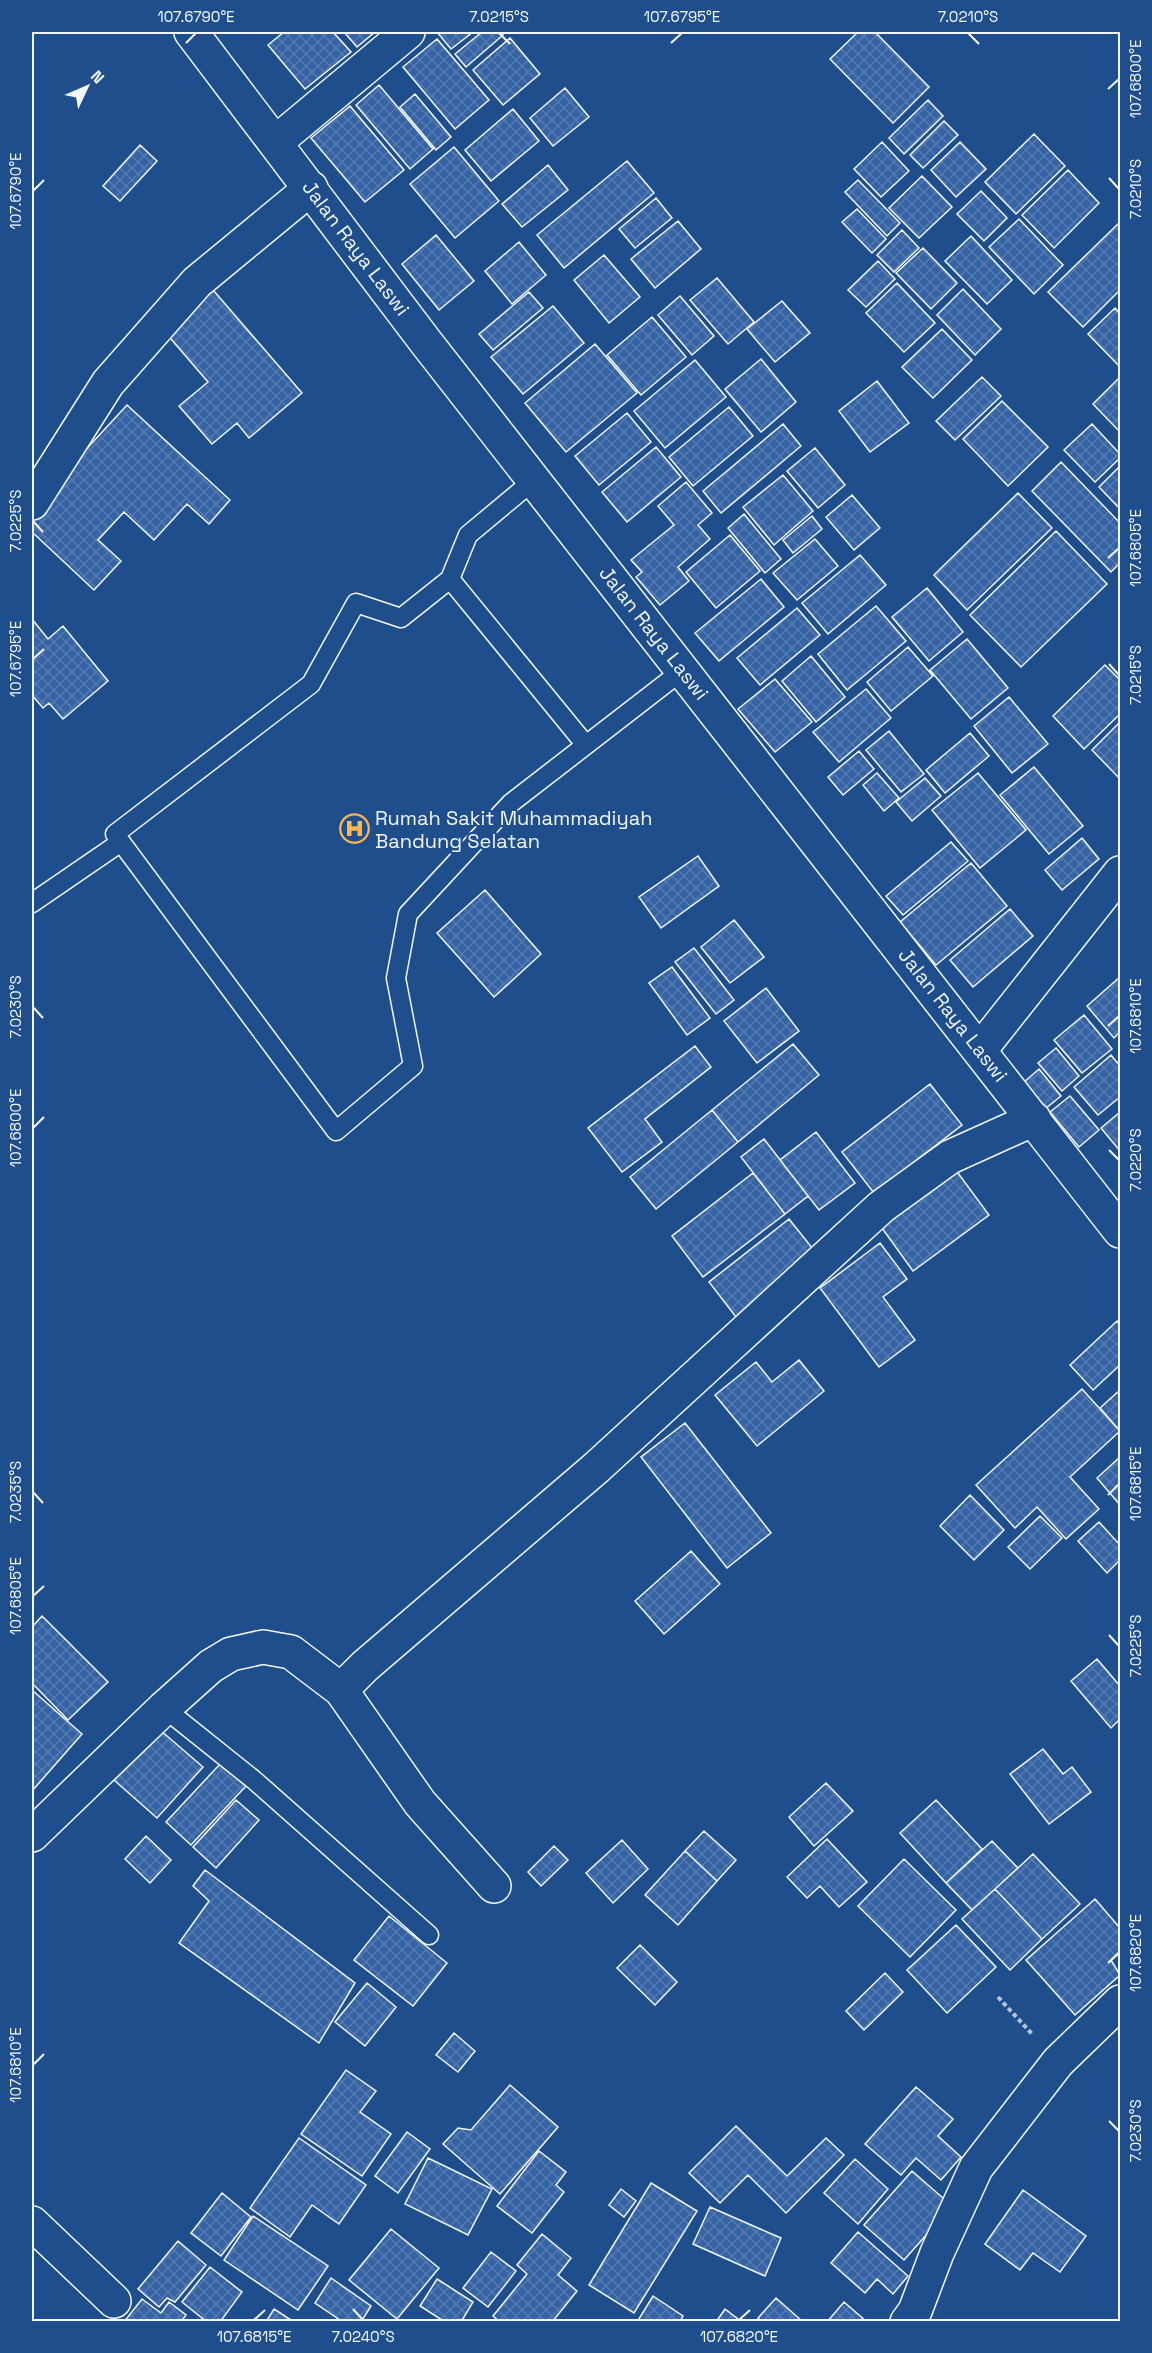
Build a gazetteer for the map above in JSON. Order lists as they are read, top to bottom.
{
  "streets": {
    "street": ["Jalan Raya Laswi"]
  },
  "places": {
    "hospital": ["Rumah Sakit Muhammadiyah Bandung Selatan"]
  },
  "north": "top right",
  "coordinates": [
    "107.6790°E",
    "7.0215°S",
    "107.6795°E",
    "7.0210°S",
    "107.6800°E",
    "7.0225°S",
    "107.6805°E",
    "7.0230°S",
    "107.6810°E",
    "7.0220°S",
    "107.6815°E",
    "7.0235°S",
    "107.6820°E",
    "7.0240°S"
  ]
}
